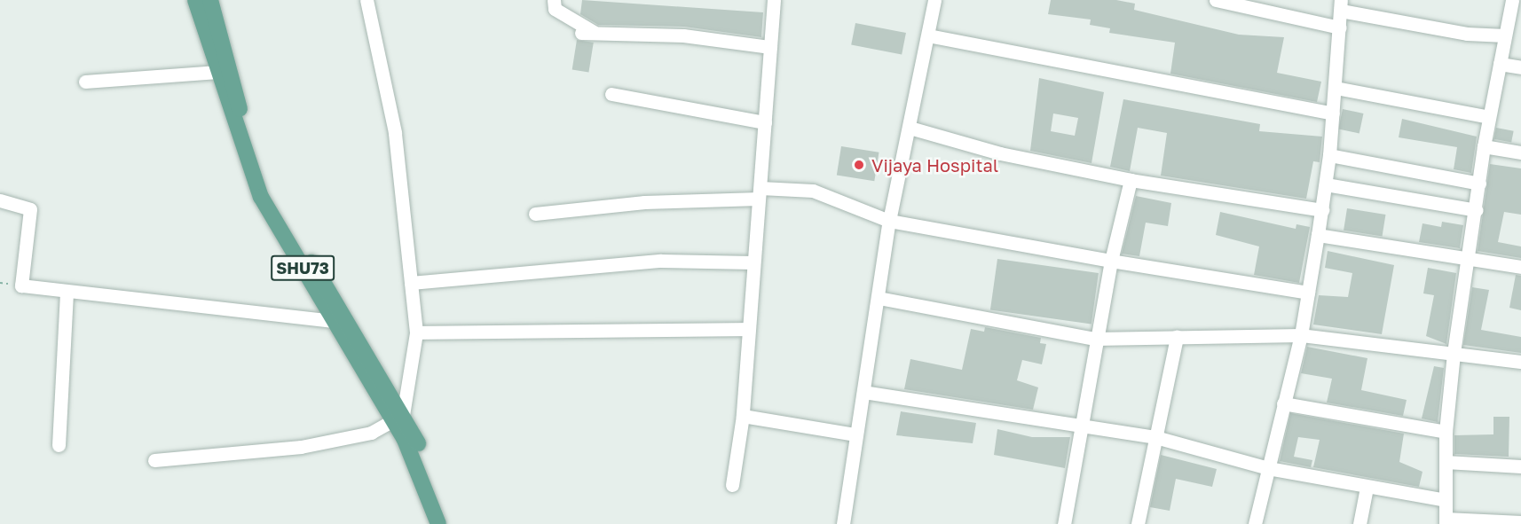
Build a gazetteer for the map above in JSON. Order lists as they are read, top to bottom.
{
  "streets": {
    "main road": ["SHU73"]
  },
  "places": ["Vijaya Hospital"]
}
